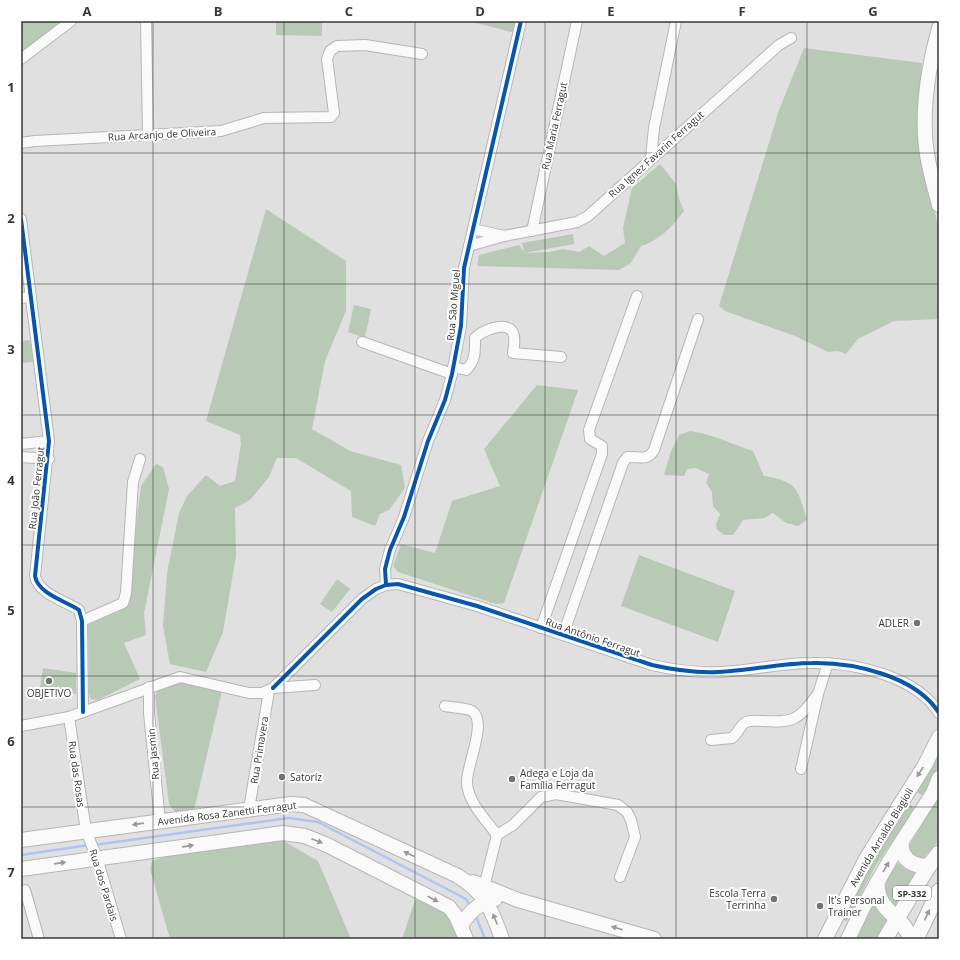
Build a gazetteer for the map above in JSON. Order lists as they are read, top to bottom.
{
  "streets": {
    "main road": ["Avenida Rosa Zanetti Ferragut", "Avenida Arnaldo Biagioli", "SP-332"],
    "street": [
      "Rua Maria Ferragut",
      "Rua Arcanjo de Oliveira",
      "Rua Ignez Favarin Ferragut",
      "Rua São Miguel",
      "Rua João Ferragut",
      "Rua Antônio Ferragut",
      "Rua Primavera",
      "Rua Jasmin",
      "Rua das Rosas",
      "Rua dos Pardais"
    ]
  },
  "crossings": [
    ["Rua Maria Ferragut", "Rua Ignez Favarin Ferragut"],
    ["Rua Ignez Favarin Ferragut", "Rua São Miguel"],
    ["Rua São Miguel", "Rua Antônio Ferragut"],
    ["Rua Antônio Ferragut", "Rua Primavera"],
    ["Rua Primavera", "Avenida Rosa Zanetti Ferragut"],
    ["Rua Jasmin", "Avenida Rosa Zanetti Ferragut"],
    ["Rua das Rosas", "Avenida Rosa Zanetti Ferragut"],
    ["Rua das Rosas", "Rua dos Pardais"],
    ["Avenida Rosa Zanetti Ferragut", "Rua dos Pardais"]
  ],
  "places": [
    "ADLER",
    "OBJETIVO",
    "Satoríz",
    "Adega e Loja da Família Ferragut",
    "Escola Terra Terrinha",
    "It's Personal Trainer"
  ],
  "grid": {
    "columns": [
      "A",
      "B",
      "C",
      "D",
      "E",
      "F",
      "G"
    ],
    "rows": [
      "1",
      "2",
      "3",
      "4",
      "5",
      "6",
      "7"
    ]
  }
}
